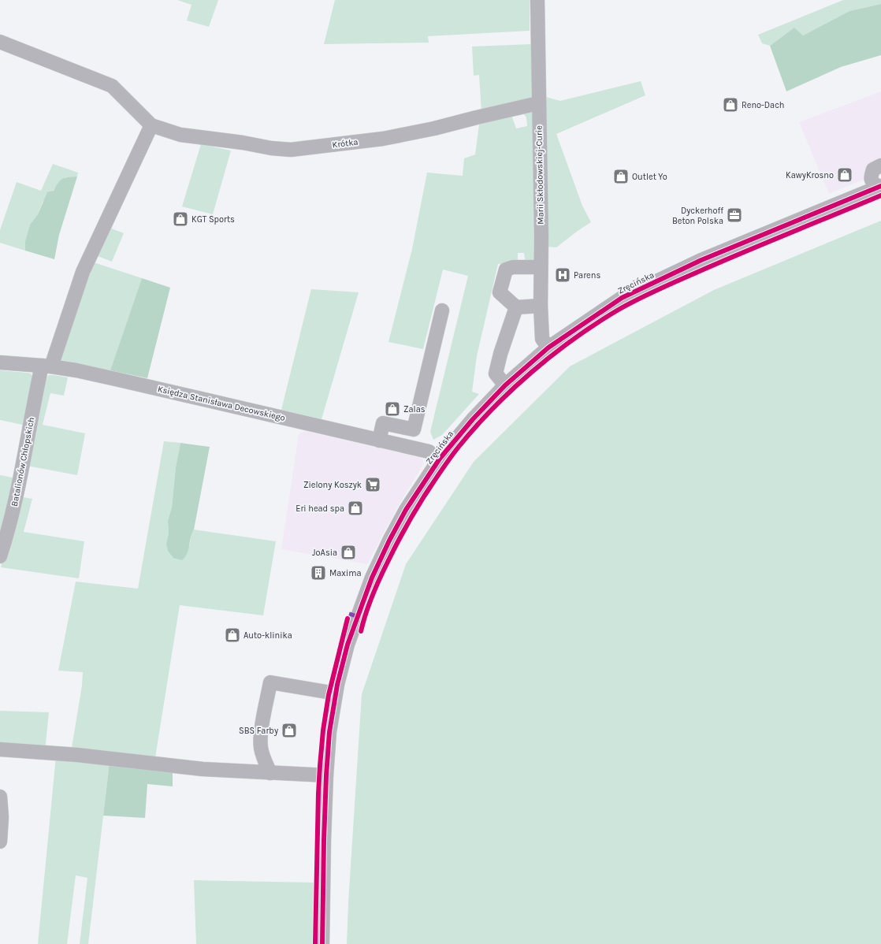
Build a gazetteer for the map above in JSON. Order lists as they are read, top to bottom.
{
  "streets": {
    "street": [
      "Krótka",
      "Marii Skłodowskiej-Curie",
      "Zręcińska",
      "Księdza Stanisława Decowskiego",
      "Batalionów Chłopskich"
    ]
  },
  "crossings": [
    ["Krótka", "Marii Skłodowskiej-Curie"],
    ["Krótka", "Batalionów Chłopskich"],
    ["Marii Skłodowskiej-Curie", "Zręcińska"],
    ["Zręcińska", "Księdza Stanisława Decowskiego"],
    ["Księdza Stanisława Decowskiego", "Batalionów Chłopskich"]
  ],
  "places": {
    "shop": [
      "Reno-Dach",
      "KawyKrosno",
      "Outlet Yo",
      "KGT Sports",
      "Zalas",
      "Eri head spa",
      "JoAsia",
      "Auto-klinika",
      "SBS Farby"
    ],
    "office": ["Dyckerhoff Beton Polska"],
    "hospital": ["Parens"],
    "supermarket": ["Zielony Koszyk"],
    "building": ["Maxima"]
  }
}
